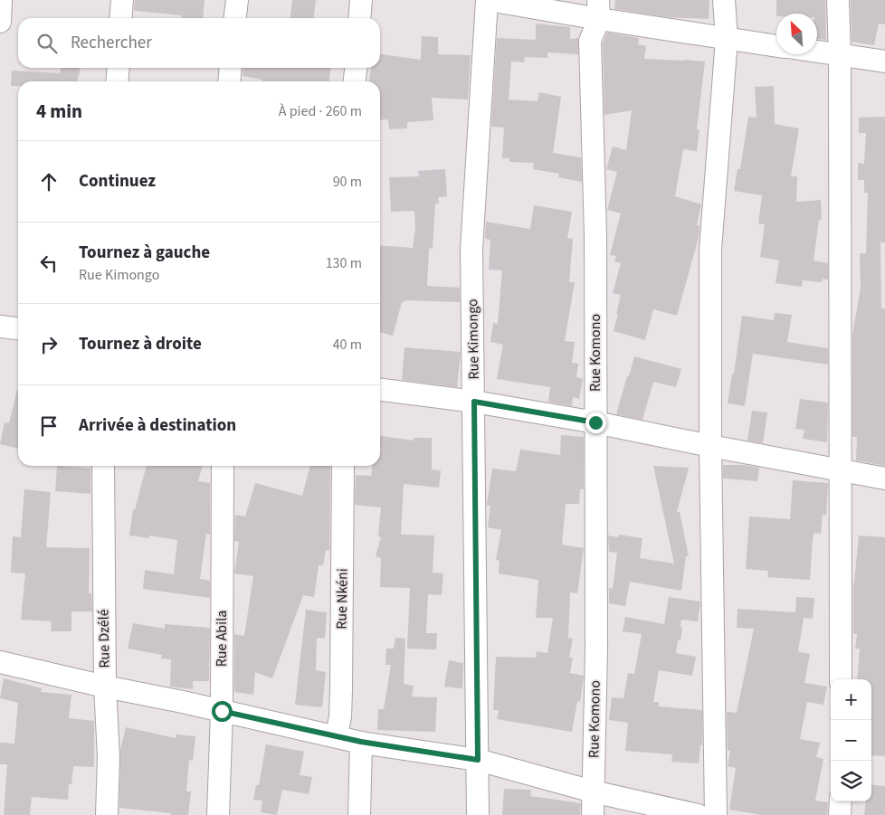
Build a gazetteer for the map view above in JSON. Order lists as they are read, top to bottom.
{
  "streets": {
    "street": [
      "Rue Kimongo",
      "Rue Komono",
      "Rue Nkéni",
      "Rue Dzélé",
      "Rue Abila"
    ]
  },
  "north": "top left",
  "page": {
    "search": "Rechercher",
    "heading": ["4 min", "À pied · 260 m"],
    "list": [
      ["Continuez", "90 m"],
      ["Tournez à gauche", "Rue Kimongo", "130 m"],
      ["Tournez à droite", "40 m"],
      "Arrivée à destination"
    ],
    "map_buttons": ["+", "−"]
  }
}
